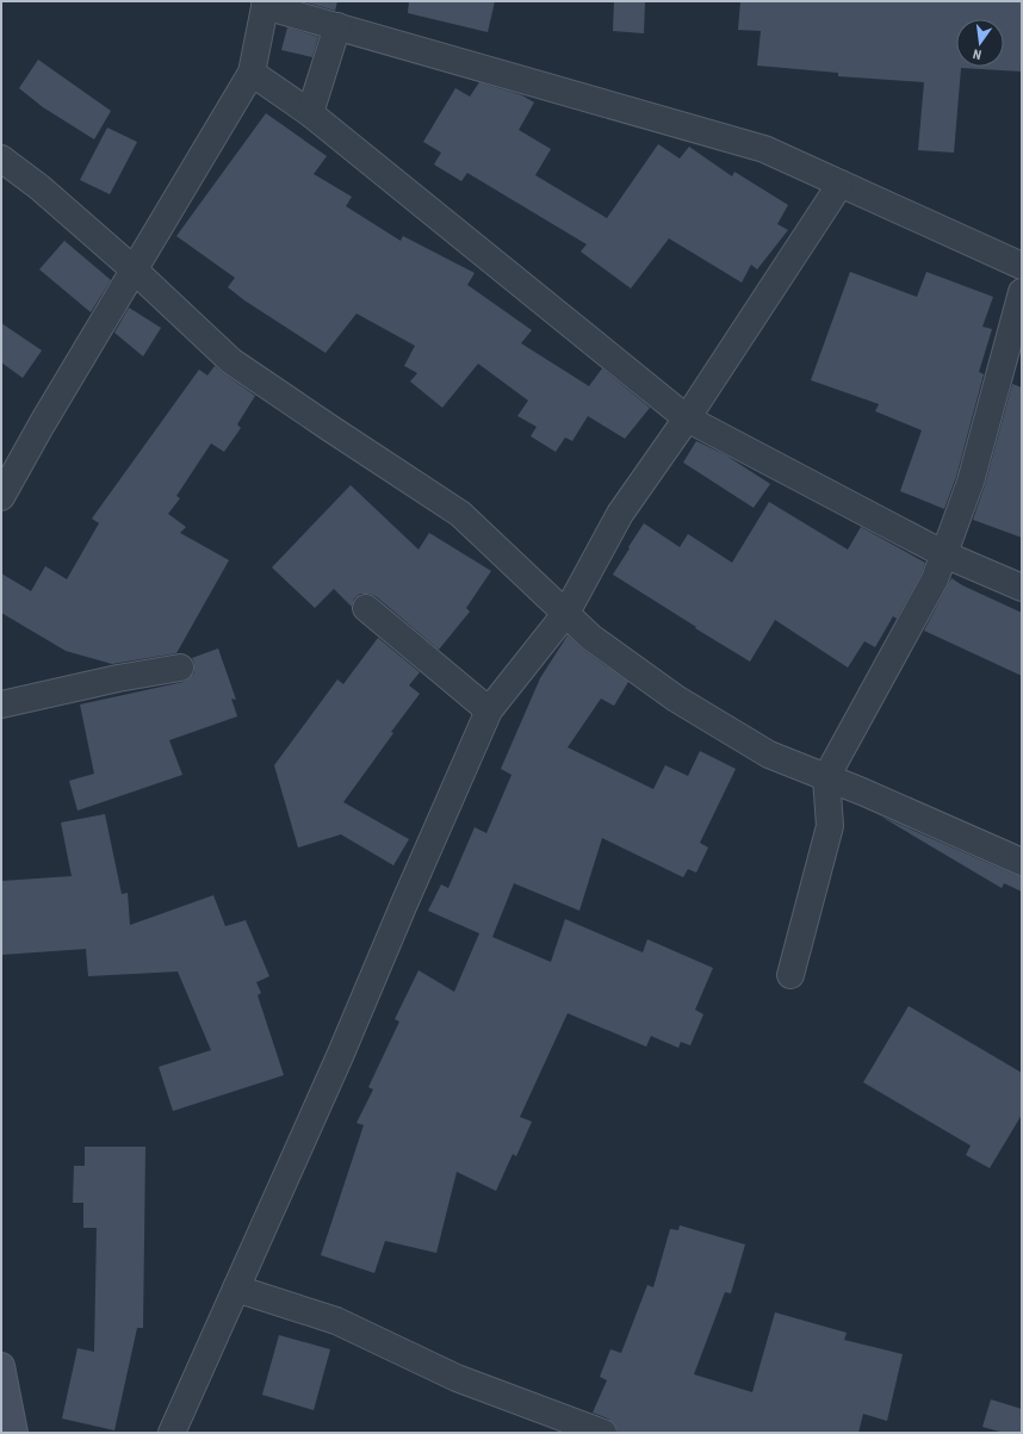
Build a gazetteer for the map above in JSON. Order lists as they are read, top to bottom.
{
  "north": "bottom"
}
